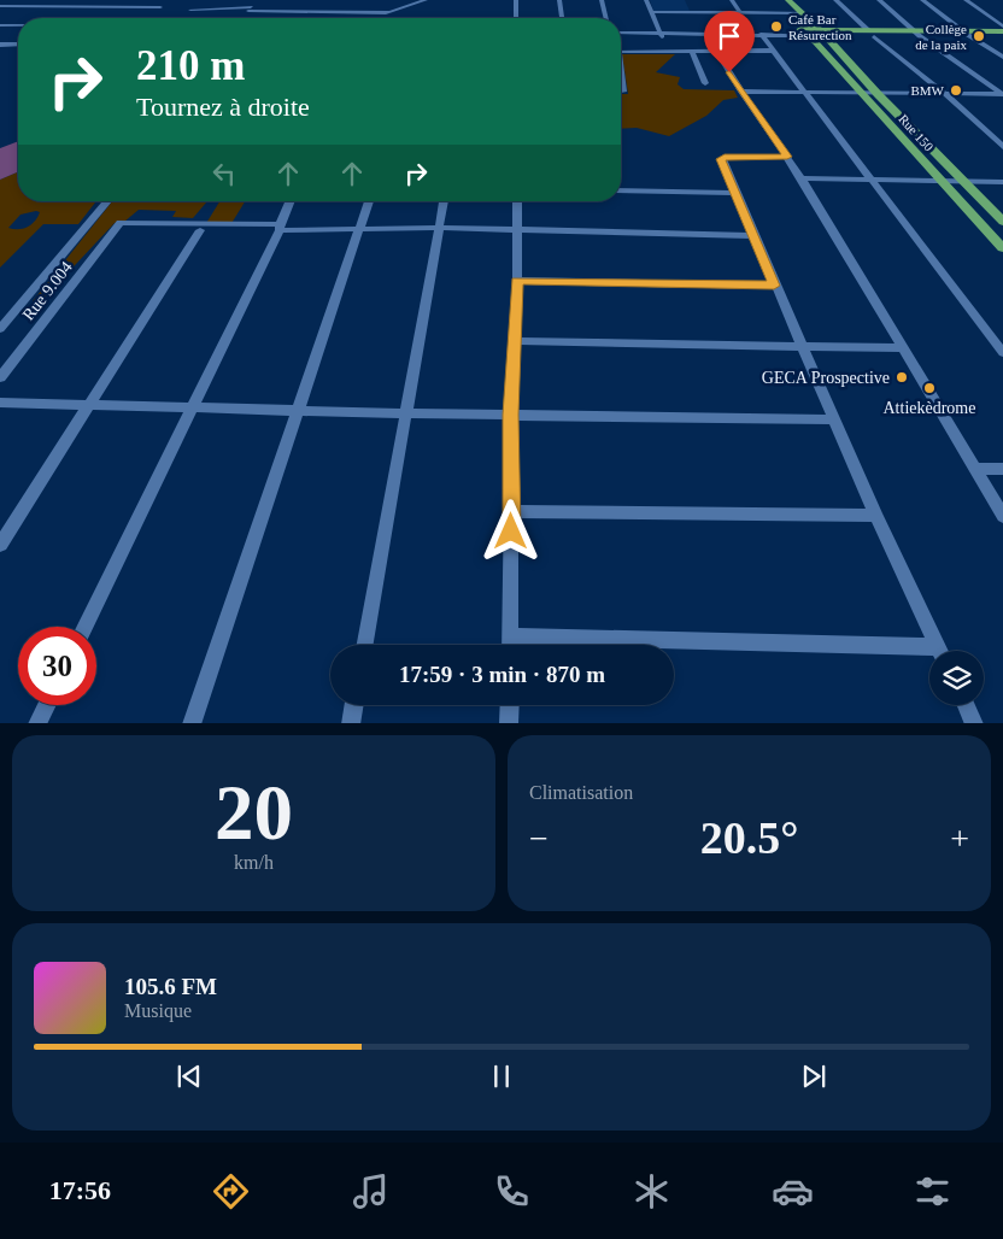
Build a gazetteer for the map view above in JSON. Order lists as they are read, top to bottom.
{
  "streets": {
    "main road": ["Rue 150"],
    "street": ["Rue 9.004"]
  },
  "places": [
    "Café Bar Résurection",
    "Collège de la paix",
    "BMW",
    "GECA Prospective",
    "Attiekèdrome"
  ],
  "page": {
    "turn": ["210 m", "Tournez à droite"],
    "limit": "30",
    "trip": "17:59 · 3 min · 870 m",
    "tile": [
      ["20", "km/h"],
      "Climatisation"
    ],
    "heat": ["−", "20.5°", "+"],
    "song": ["105.6 FM", "Musique"],
    "tabs": "17:56"
  }
}
